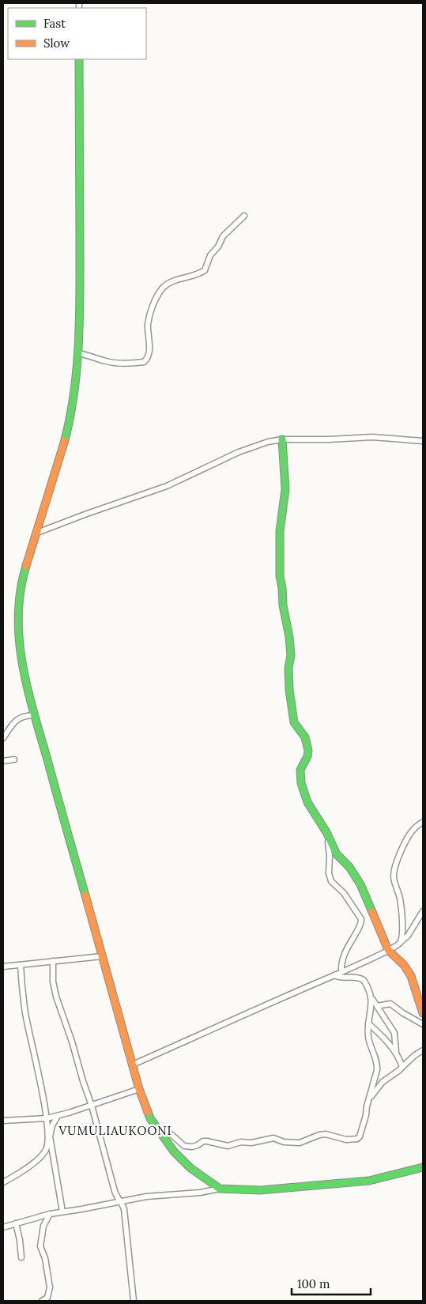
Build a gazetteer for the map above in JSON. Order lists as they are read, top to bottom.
{
  "districts": ["VUMULIAUKOONI"],
  "legend": ["Fast", "Slow"],
  "scale_bar": "100 m"
}
